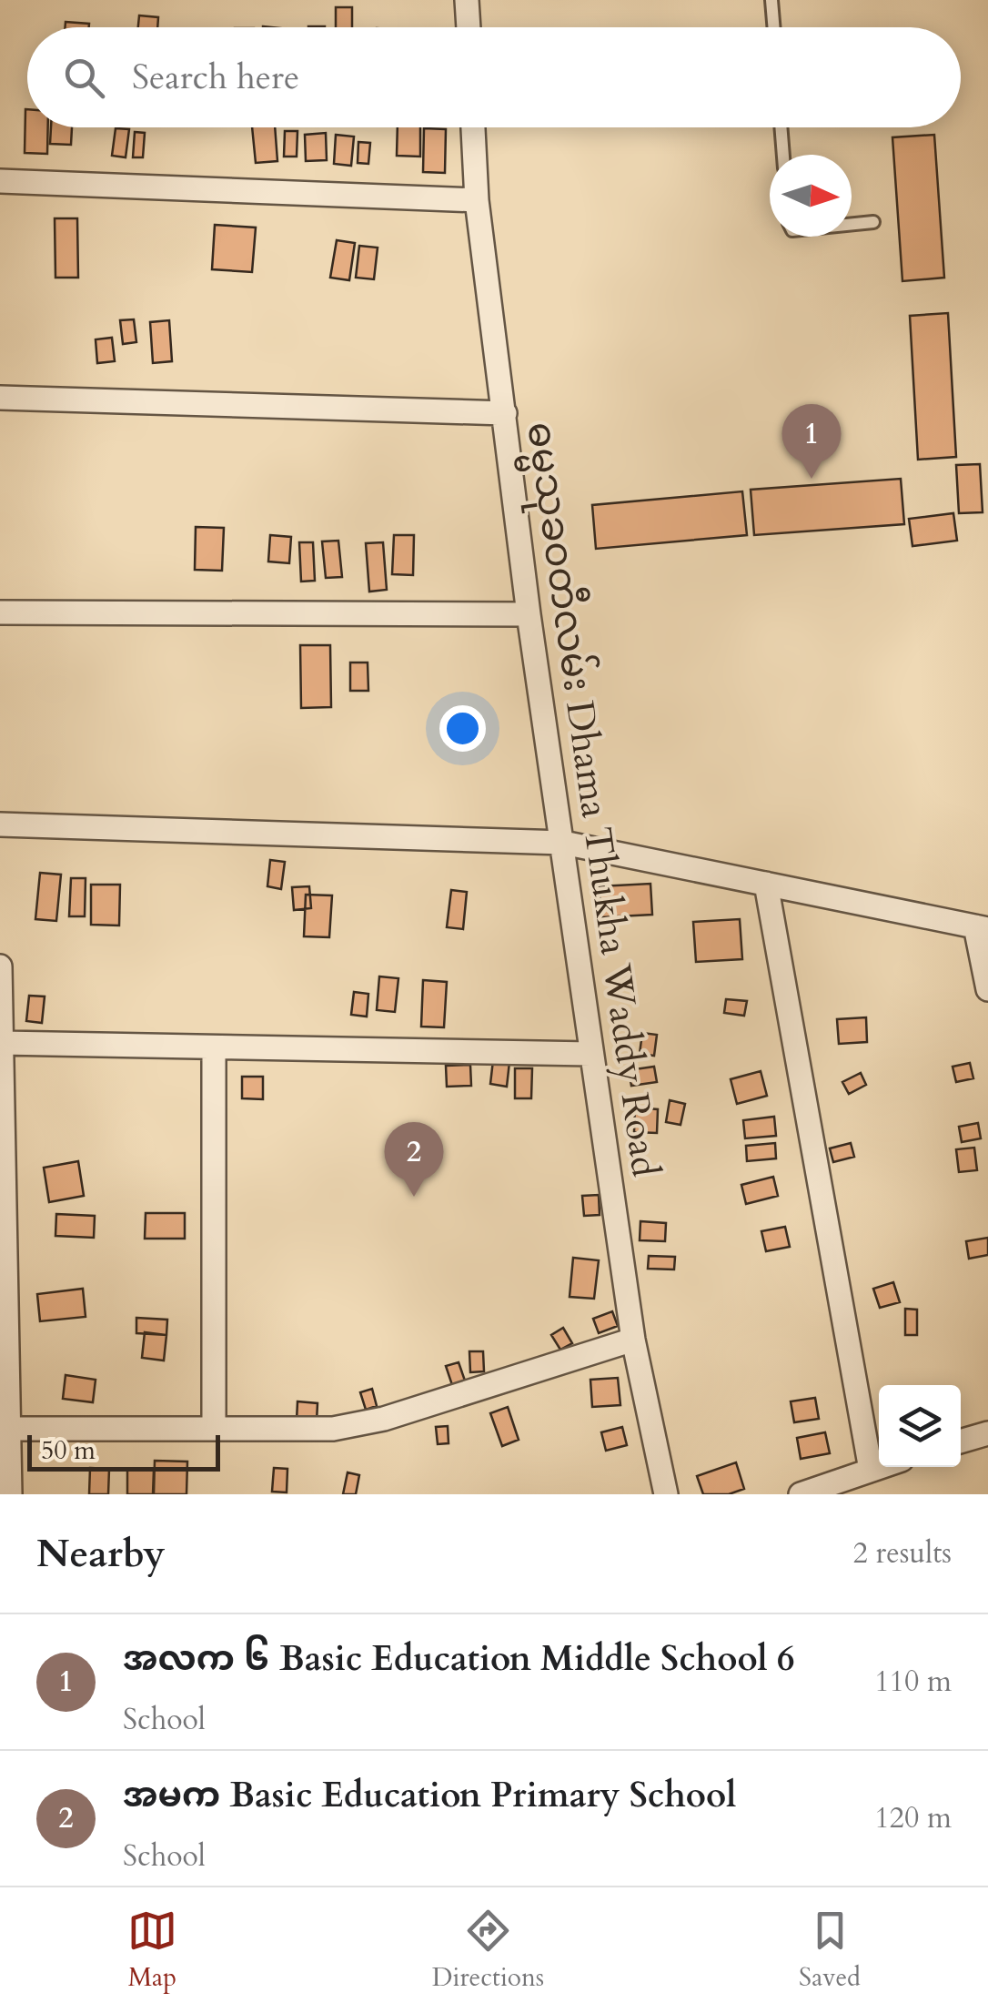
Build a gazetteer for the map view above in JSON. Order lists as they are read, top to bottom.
{
  "streets": {
    "street": ["ဓမ္မသုခဝတီလမ်း Dhama Thukha Waddy Road"]
  },
  "scale_bar": "50 m",
  "north": "right",
  "page": {
    "search": "Search here",
    "pins": ["1", "2"],
    "scale": "50 m",
    "heading": ["Nearby", "2 results"],
    "list": [
      {
        "mark": "1",
        "name": "အလက ၆ Basic Education Middle School 6",
        "note": "School",
        "value": "110 m"
      },
      {
        "mark": "2",
        "name": "အမက Basic Education Primary School",
        "note": "School",
        "value": "120 m"
      }
    ],
    "nav": ["Map", "Directions", "Saved"]
  }
}
